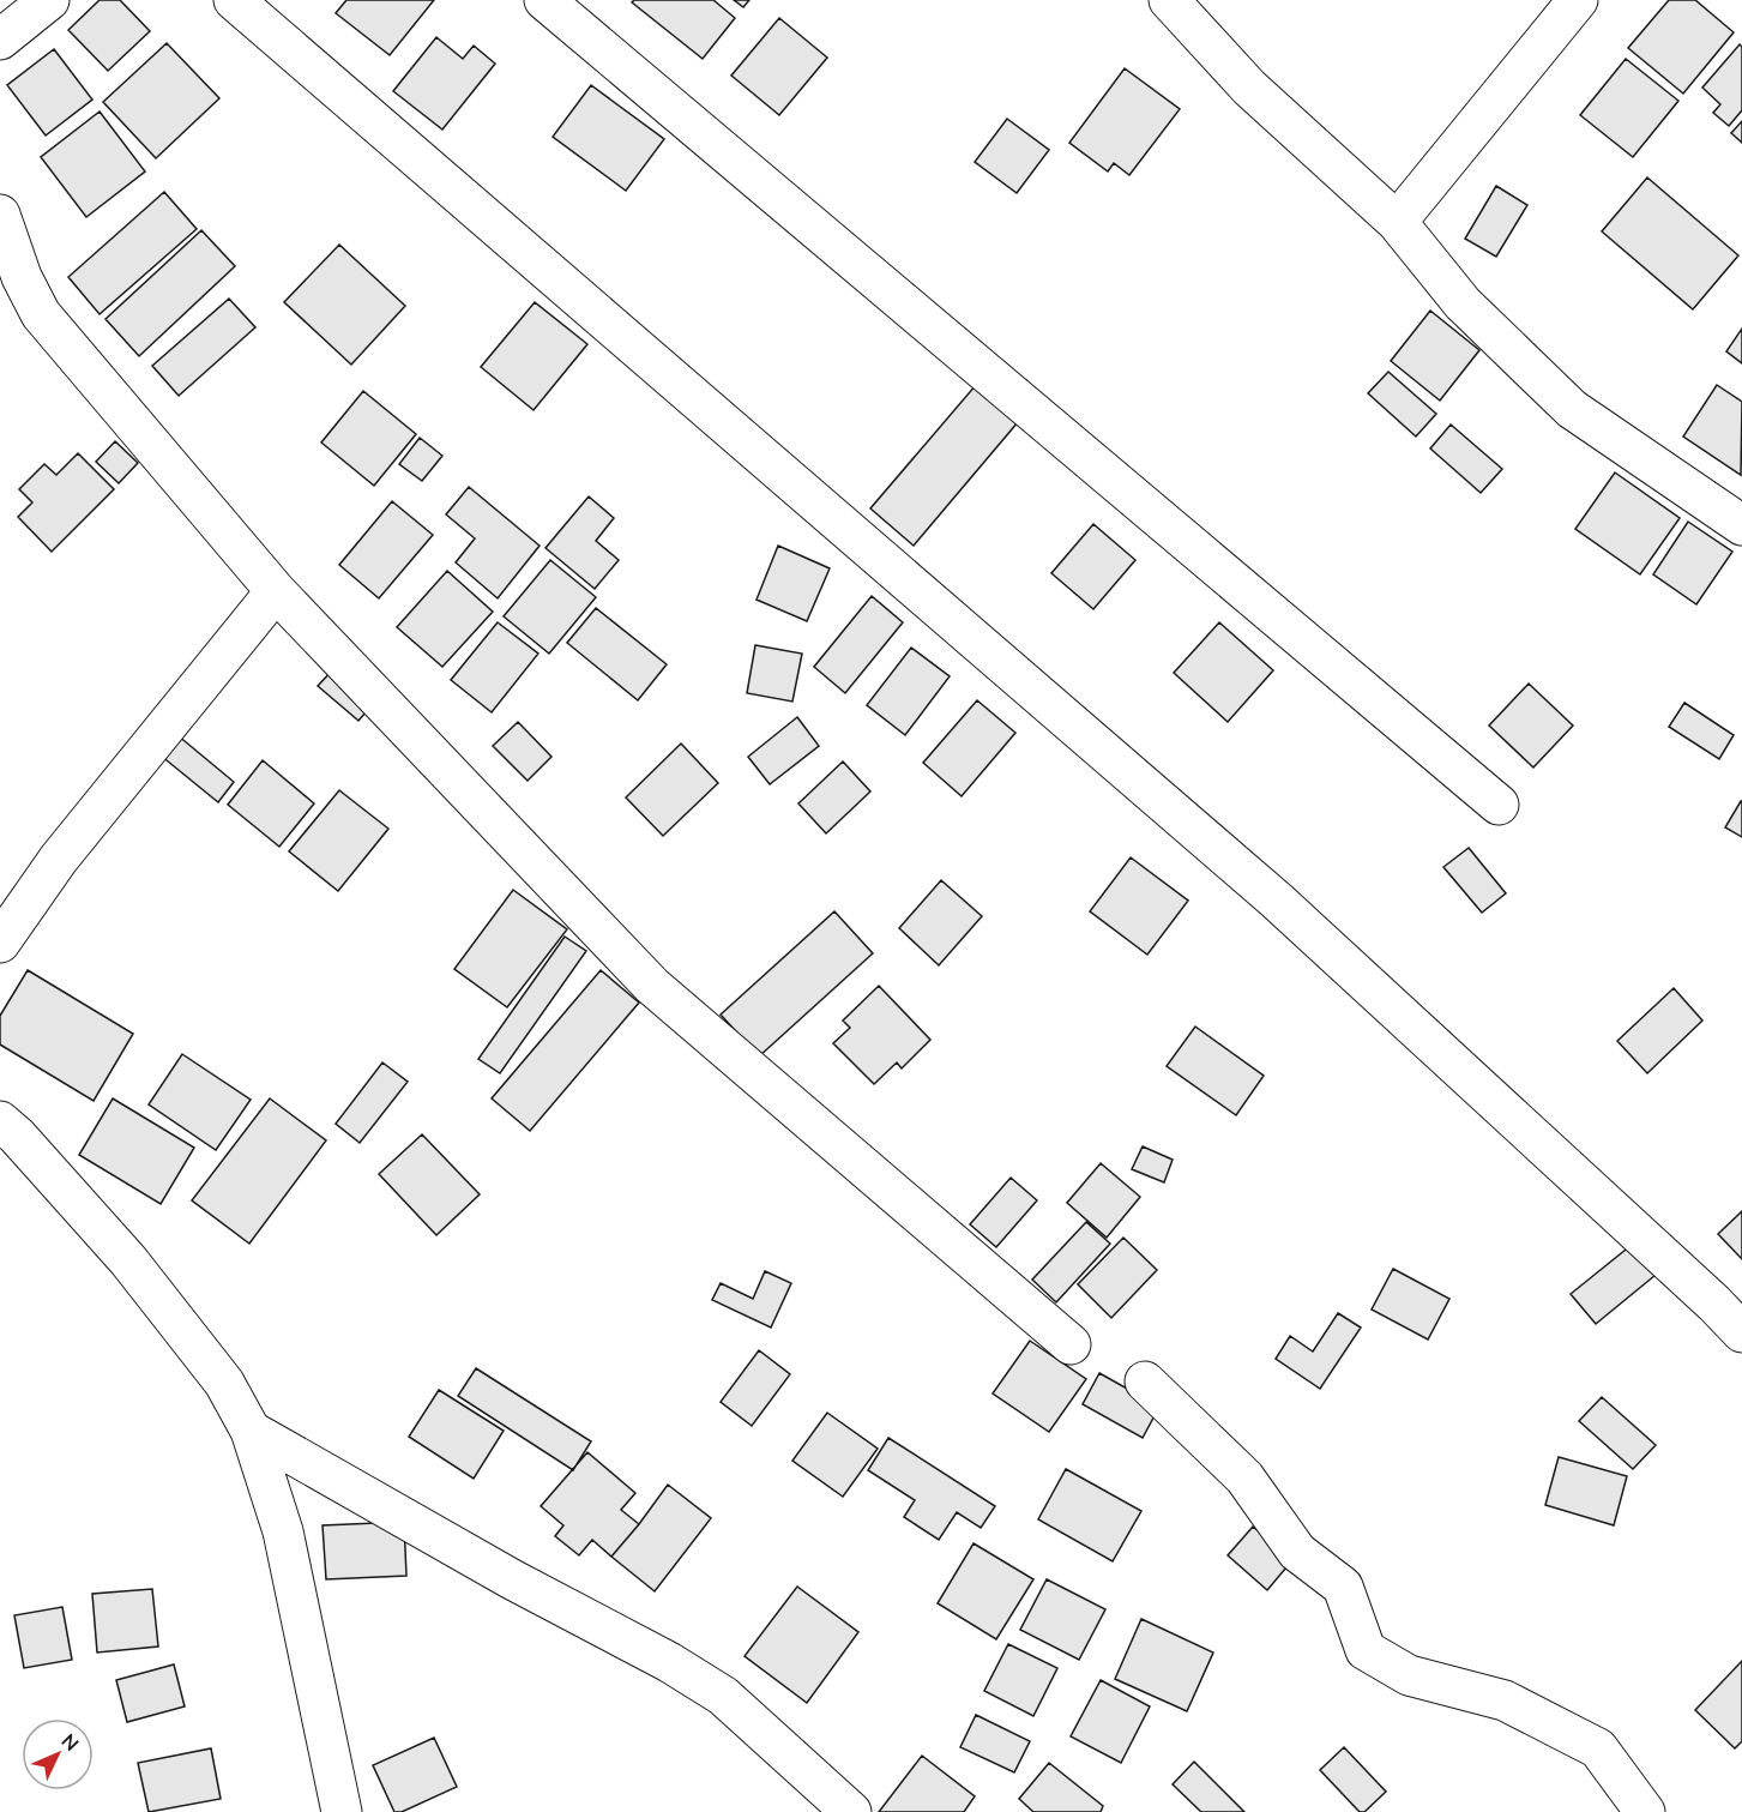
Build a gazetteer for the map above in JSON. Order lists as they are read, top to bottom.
{
  "north": "top right"
}
